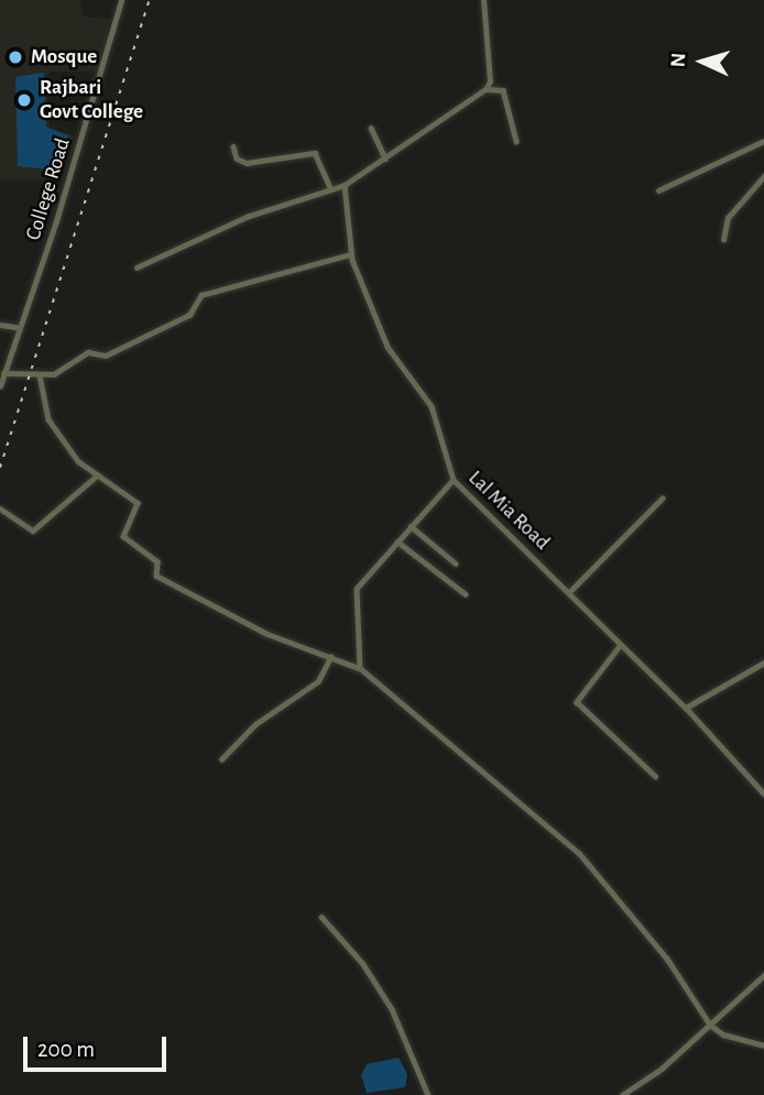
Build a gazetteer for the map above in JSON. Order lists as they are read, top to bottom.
{
  "streets": {
    "street": ["College Road", "Lal Mia Road"]
  },
  "places": ["Mosque", "Rajbari Govt College"],
  "scale_bar": "200 m",
  "north": "left"
}
